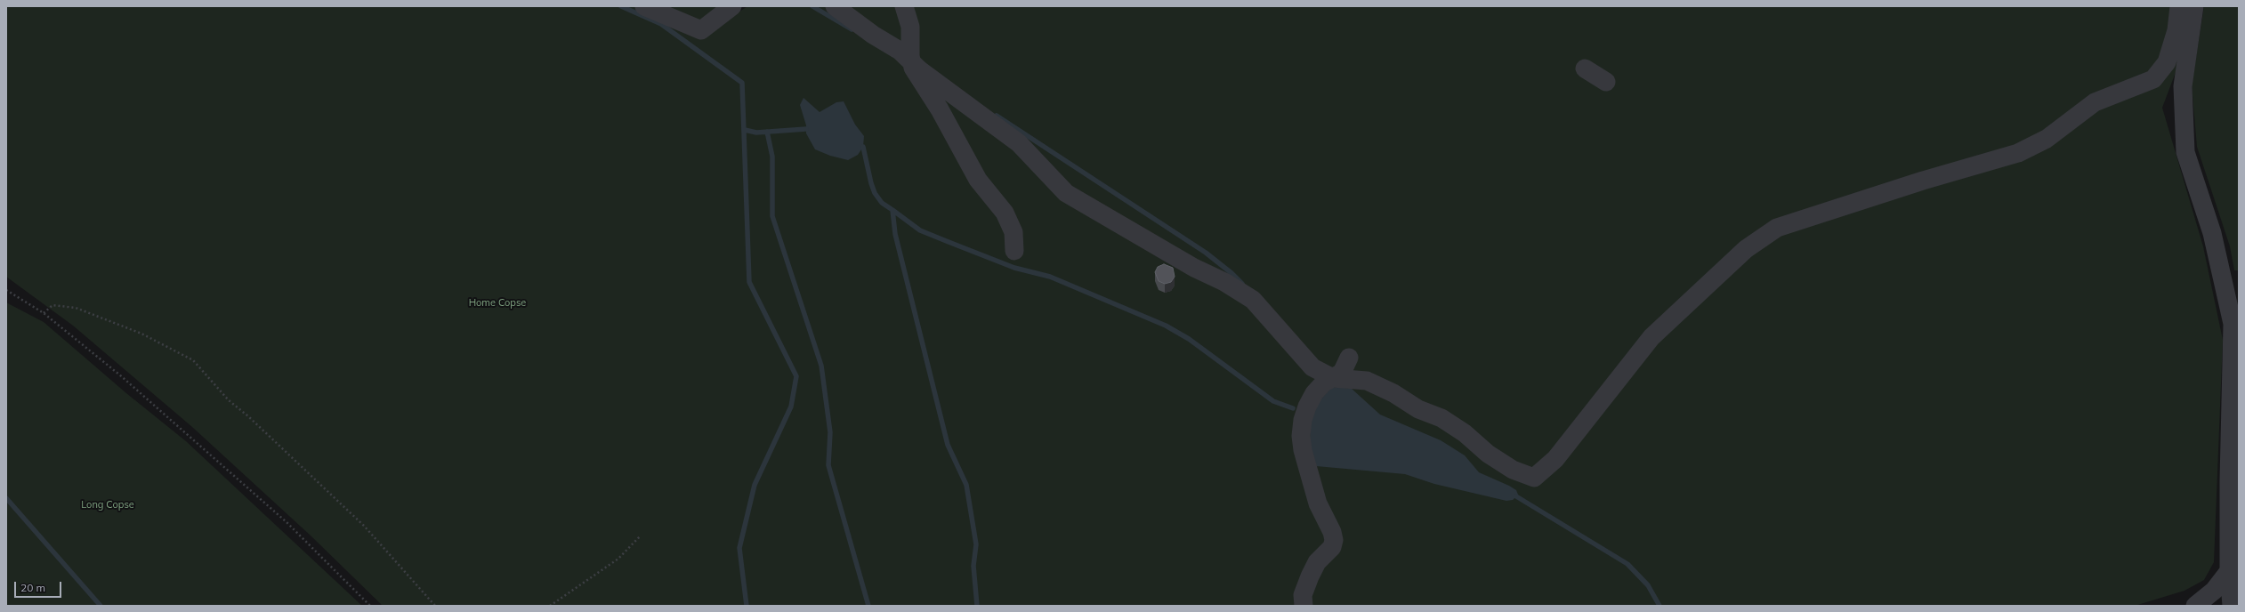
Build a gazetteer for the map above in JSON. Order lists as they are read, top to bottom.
{
  "parks": ["Home Copse", "Long Copse"],
  "scale_bar": "20 m"
}
